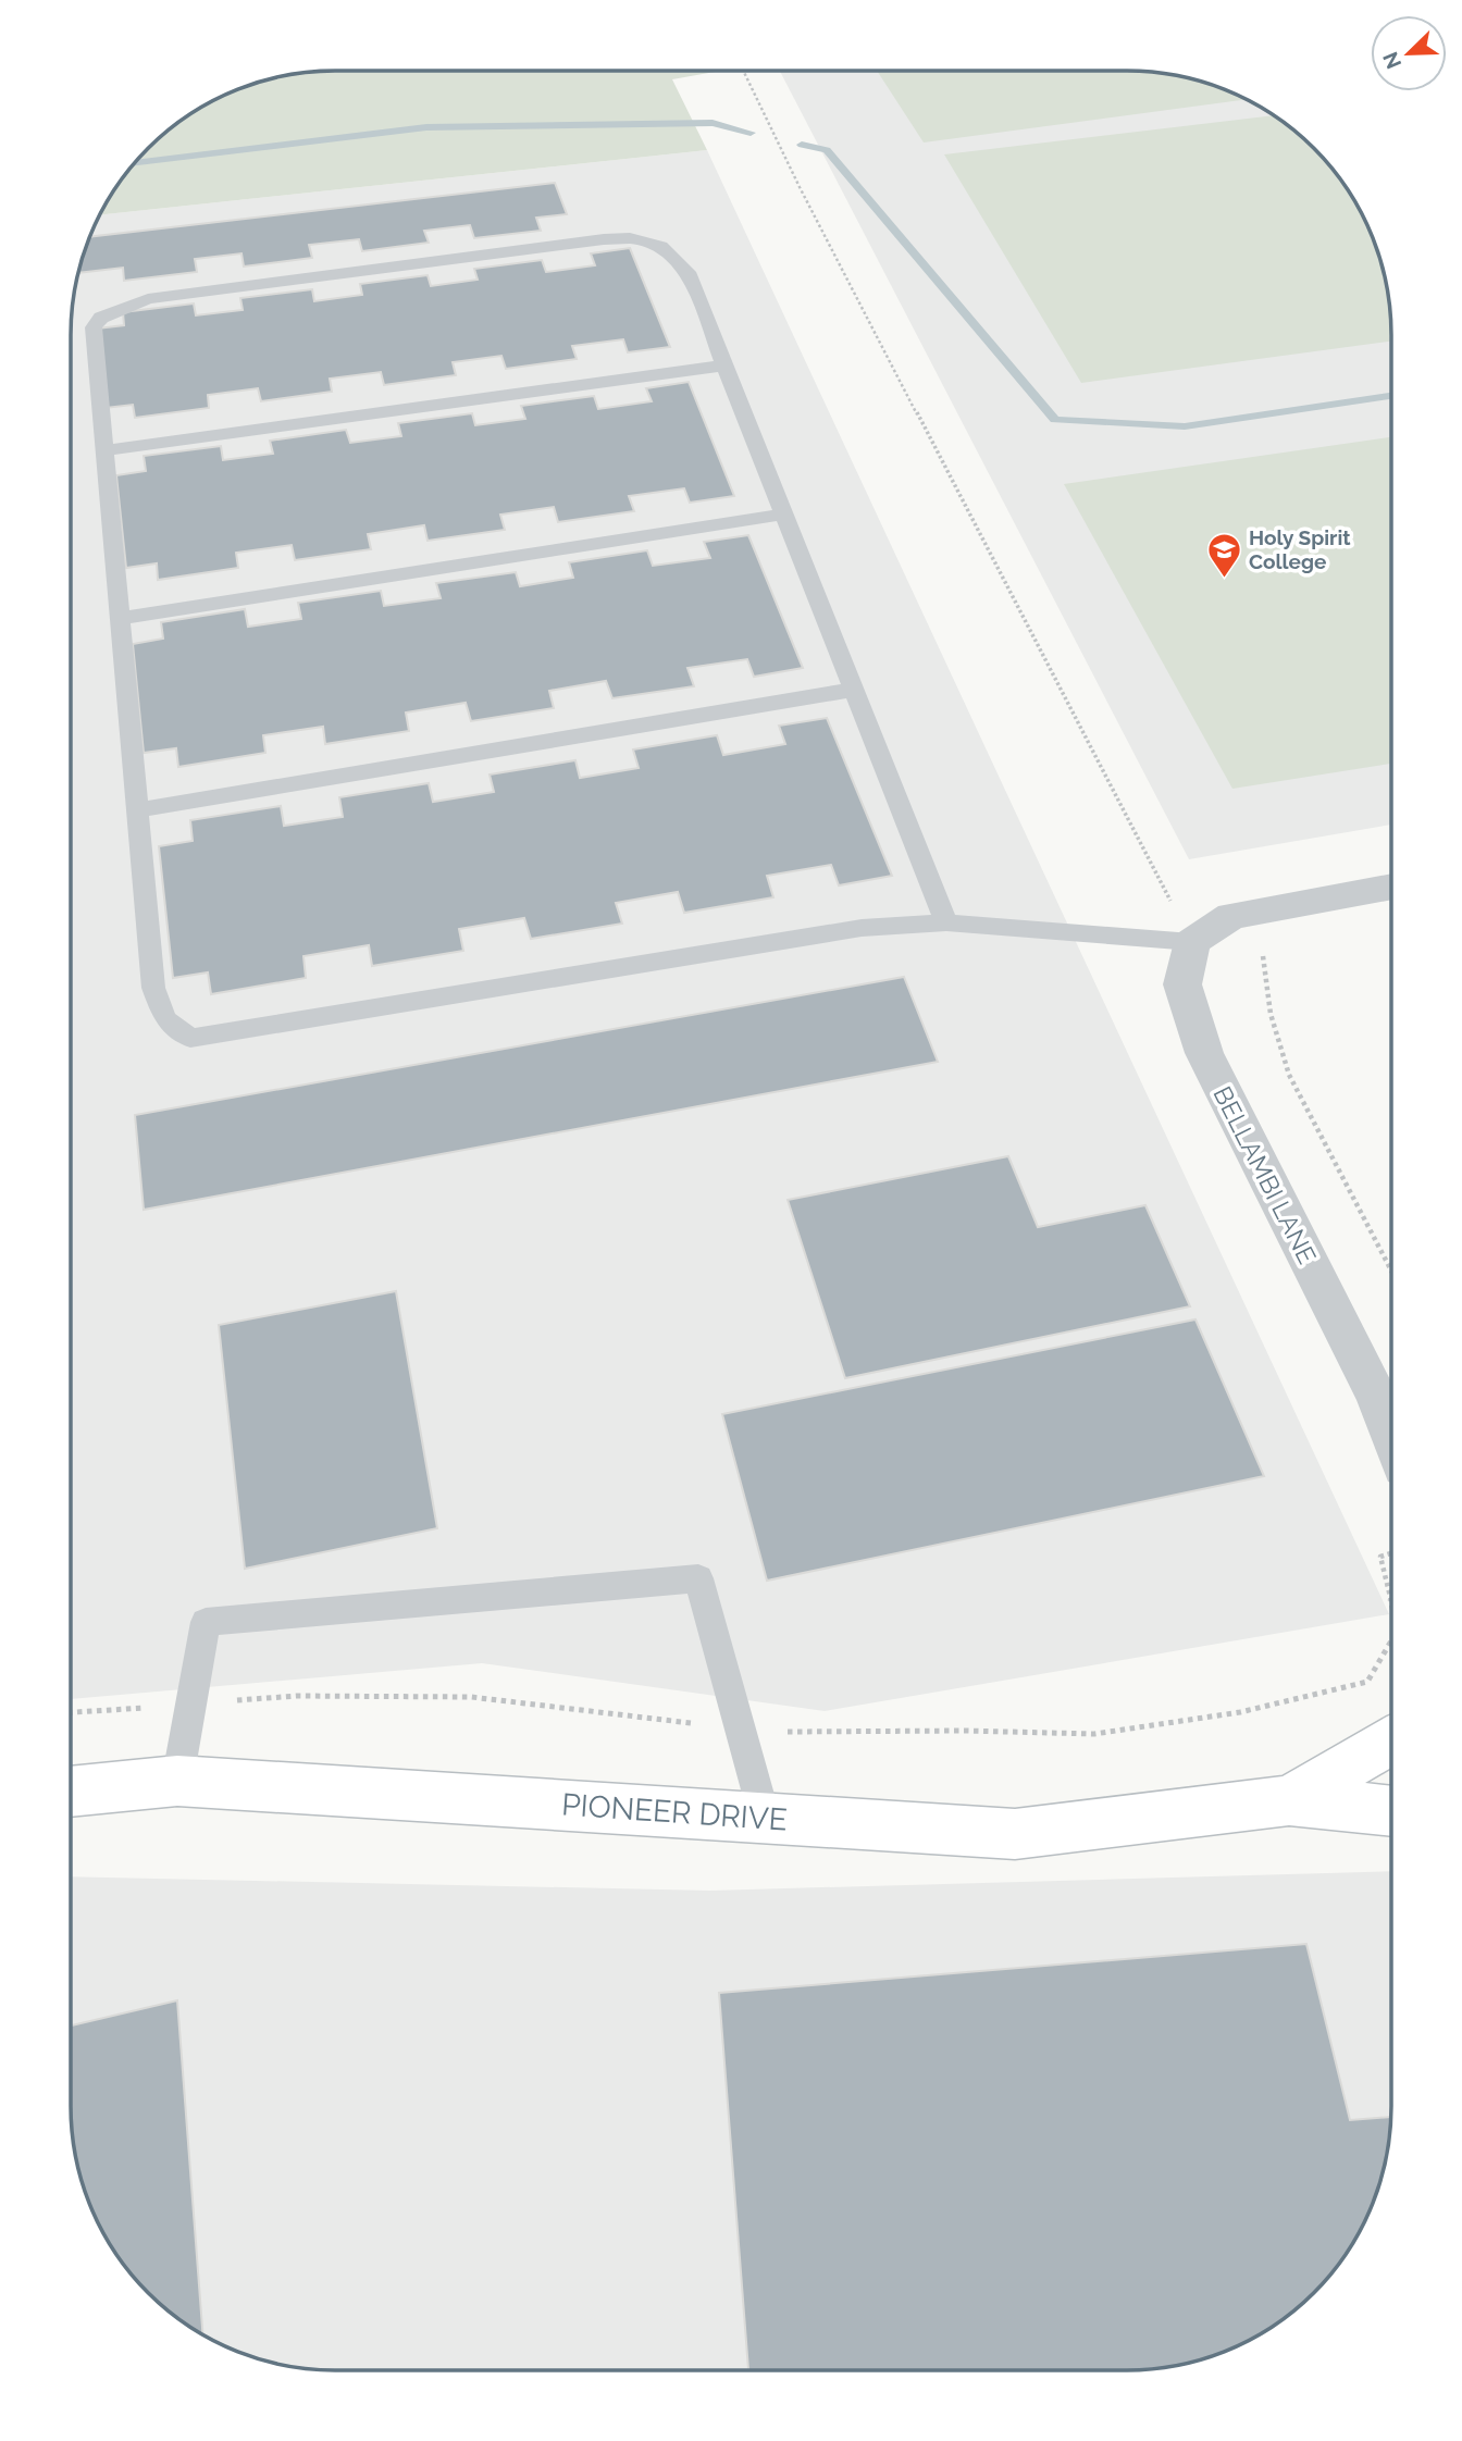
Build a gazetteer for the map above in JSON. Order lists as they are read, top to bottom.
{
  "streets": {
    "main road": ["PIONEER DRIVE"],
    "street": ["BELLAMBI LANE"]
  },
  "places": {
    "school or university": ["Holy Spirit College"]
  },
  "north": "bottom left"
}
